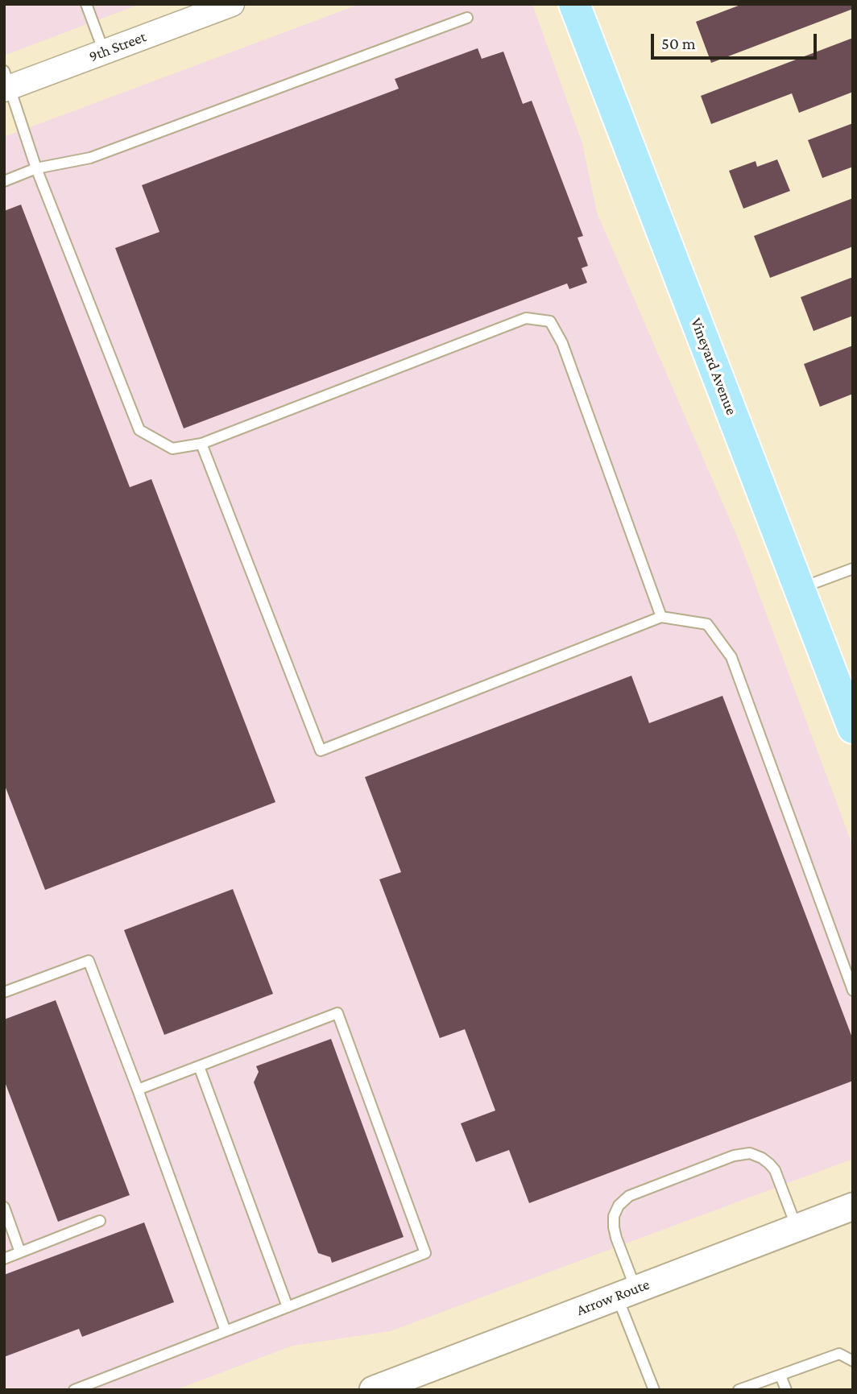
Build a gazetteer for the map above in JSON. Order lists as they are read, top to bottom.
{
  "streets": {
    "main road": ["Vineyard Avenue", "Arrow Route"],
    "street": ["9th Street"]
  },
  "scale_bar": "50 m"
}
